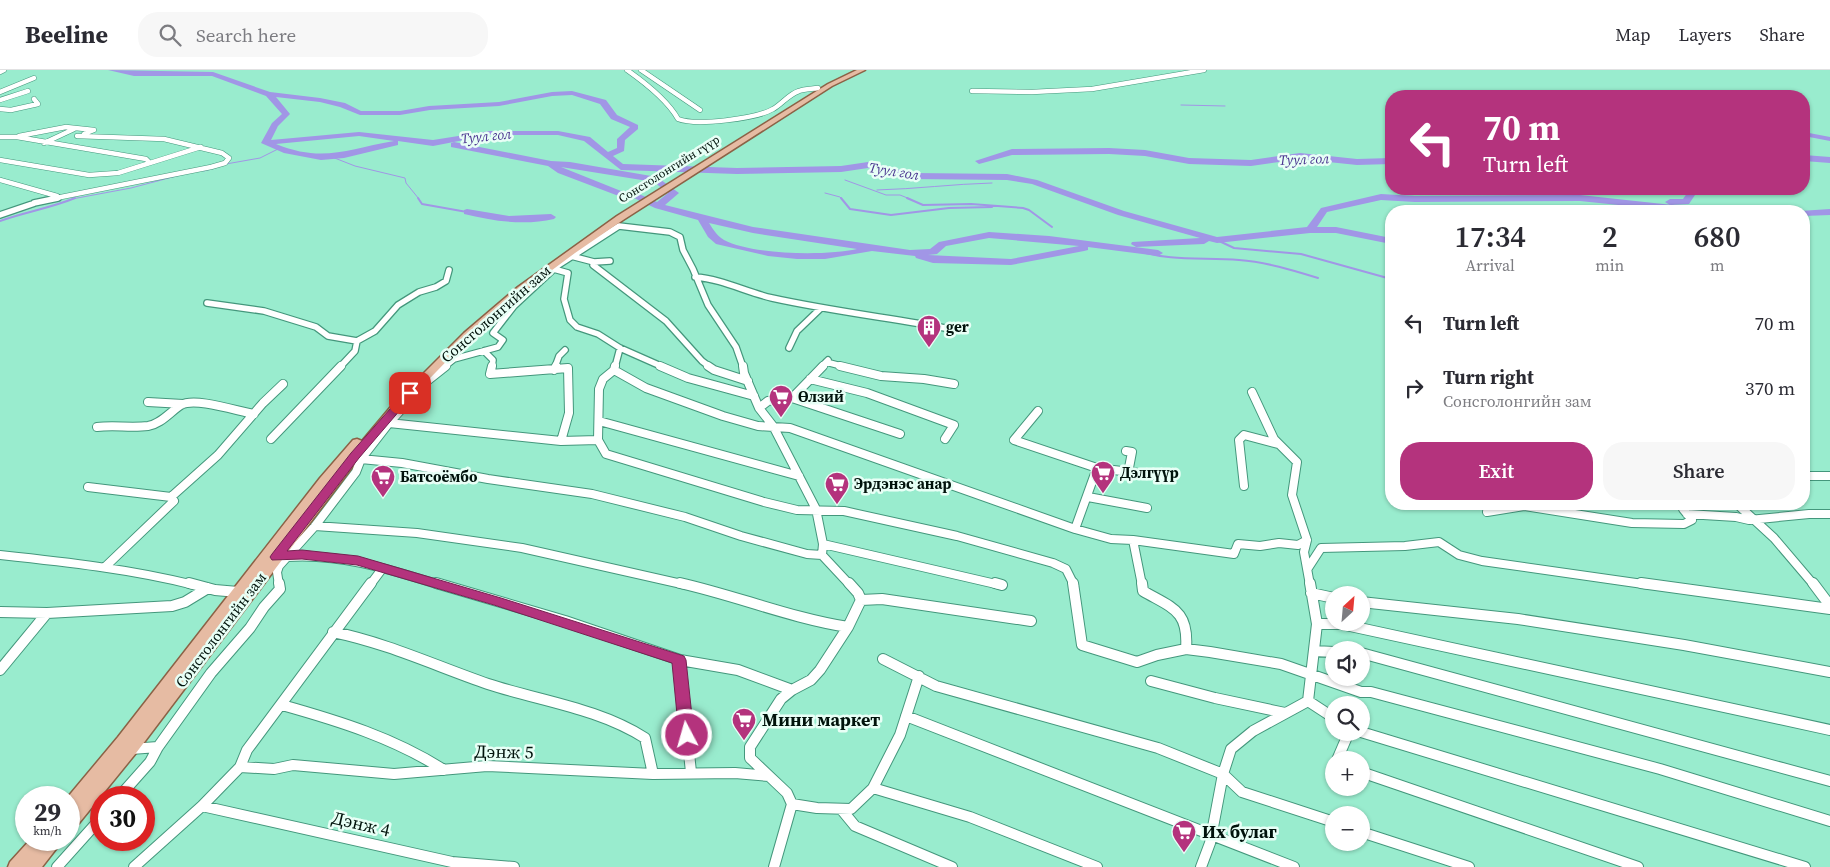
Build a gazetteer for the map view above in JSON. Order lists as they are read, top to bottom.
{
  "streets": {
    "main road": ["Сонсголонгийн гүүр", "Сонсголонгийн зам"],
    "street": ["Дэнж 5", "Дэнж 4"]
  },
  "crossings": [
    ["Сонсголонгийн гүүр", "Сонсголонгийн зам"]
  ],
  "water": ["Туул гол"],
  "places": {
    "building": ["ger"],
    "supermarket": [
      "Өлзий",
      "Дэлгүүр",
      "Батсоёмбо",
      "Эрдэнэс анар",
      "Мини маркет",
      "Их булаг"
    ]
  },
  "north": "top right",
  "page": {
    "header": "Beeline",
    "search": "Search here",
    "nav": ["Map", "Layers", "Share"],
    "turn": ["70 m", "Turn left"],
    "eta": [
      "17:34",
      "Arrival",
      "2",
      "min",
      "680",
      "m"
    ],
    "list": [
      {
        "name": "Turn left",
        "value": "70 m"
      },
      {
        "name": "Turn right",
        "note": "Сонсголонгийн зам",
        "value": "370 m"
      }
    ],
    "buttons": ["Exit", "Share"],
    "map_buttons": ["+", "−"],
    "speed": "29 km/h",
    "limit": "30"
  }
}
